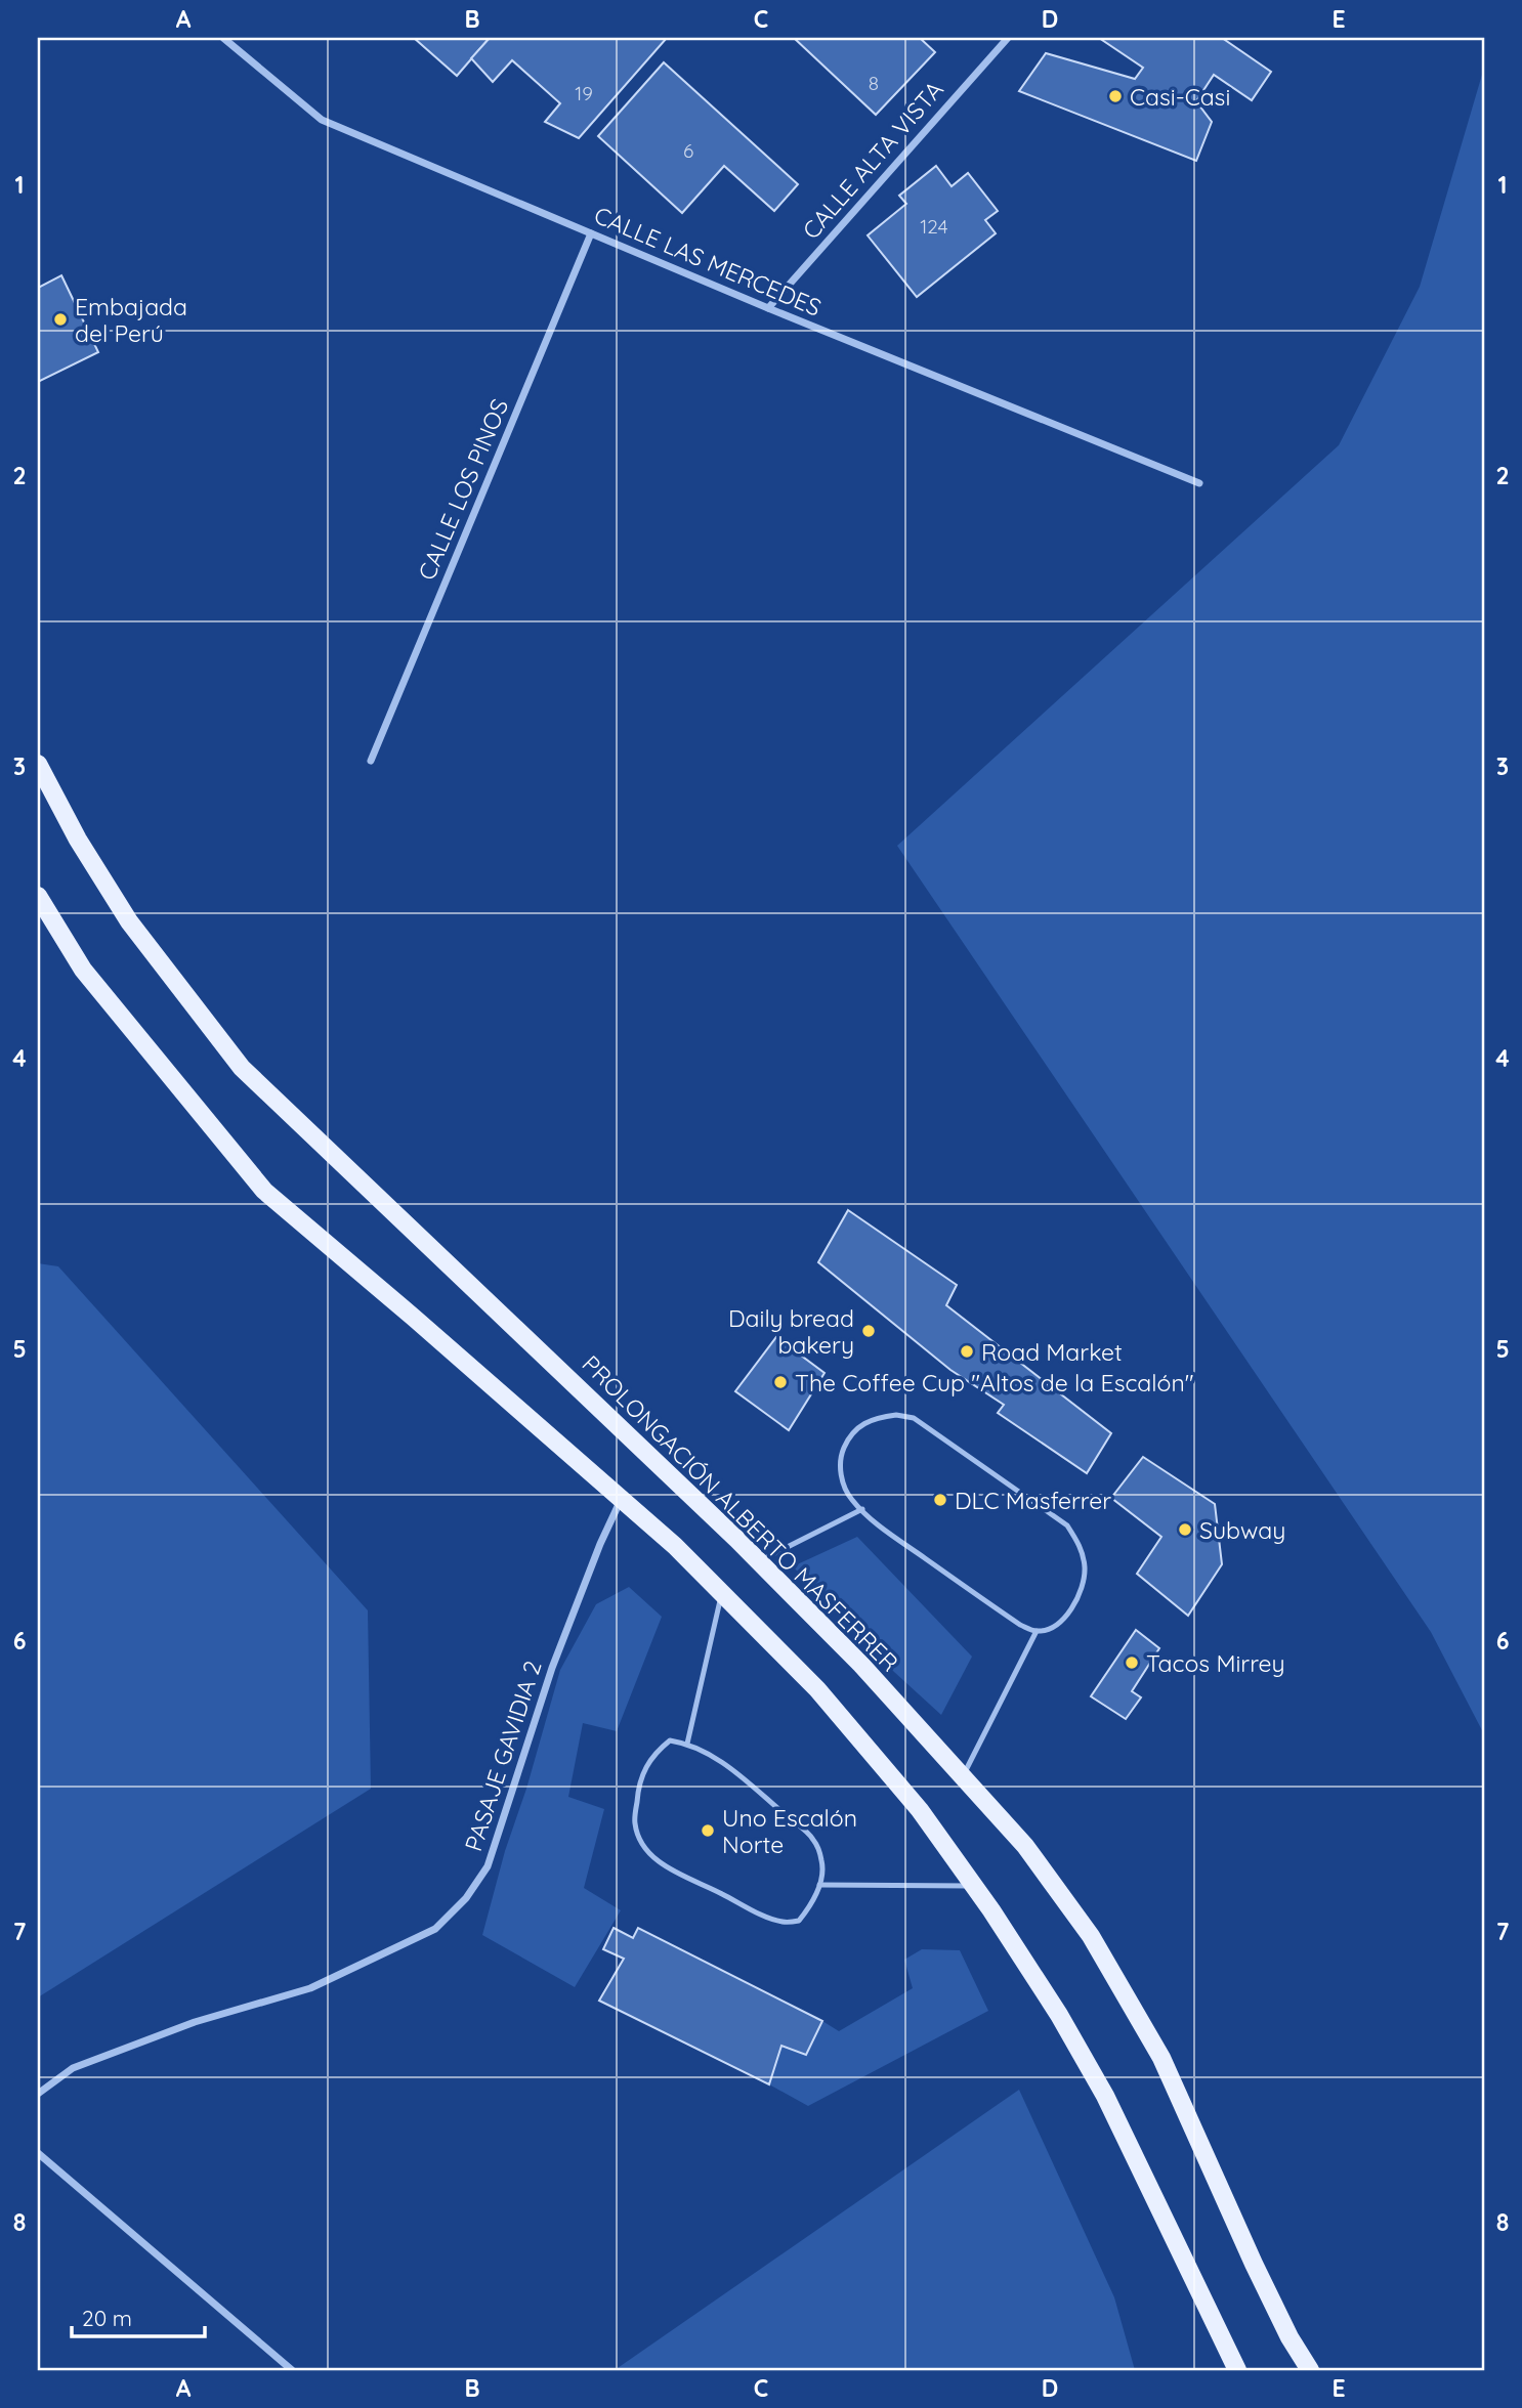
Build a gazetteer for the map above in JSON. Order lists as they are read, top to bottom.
{
  "streets": {
    "main road": ["PROLONGACIÓN ALBERTO MASFERRER"],
    "street": [
      "CALLE ALTA VISTA",
      "CALLE LAS MERCEDES",
      "CALLE LOS PINOS",
      "PASAJE GAVIDIA 2"
    ]
  },
  "crossings": [
    ["CALLE ALTA VISTA", "CALLE LAS MERCEDES"],
    ["CALLE LAS MERCEDES", "CALLE LOS PINOS"]
  ],
  "places": [
    "Casi-Casi",
    "Embajada del Perú",
    "Daily bread bakery",
    "Road Market",
    "The Coffee Cup \"Altos de la Escalón\"",
    "DLC Masferrer",
    "Subway",
    "Tacos Mirrey",
    "Uno Escalón Norte"
  ],
  "house_numbers": [
    "8",
    "19",
    "6",
    "124"
  ],
  "scale_bar": "20 m",
  "grid": {
    "columns": [
      "A",
      "B",
      "C",
      "D",
      "E"
    ],
    "rows": [
      "1",
      "2",
      "3",
      "4",
      "5",
      "6",
      "7",
      "8"
    ]
  }
}
